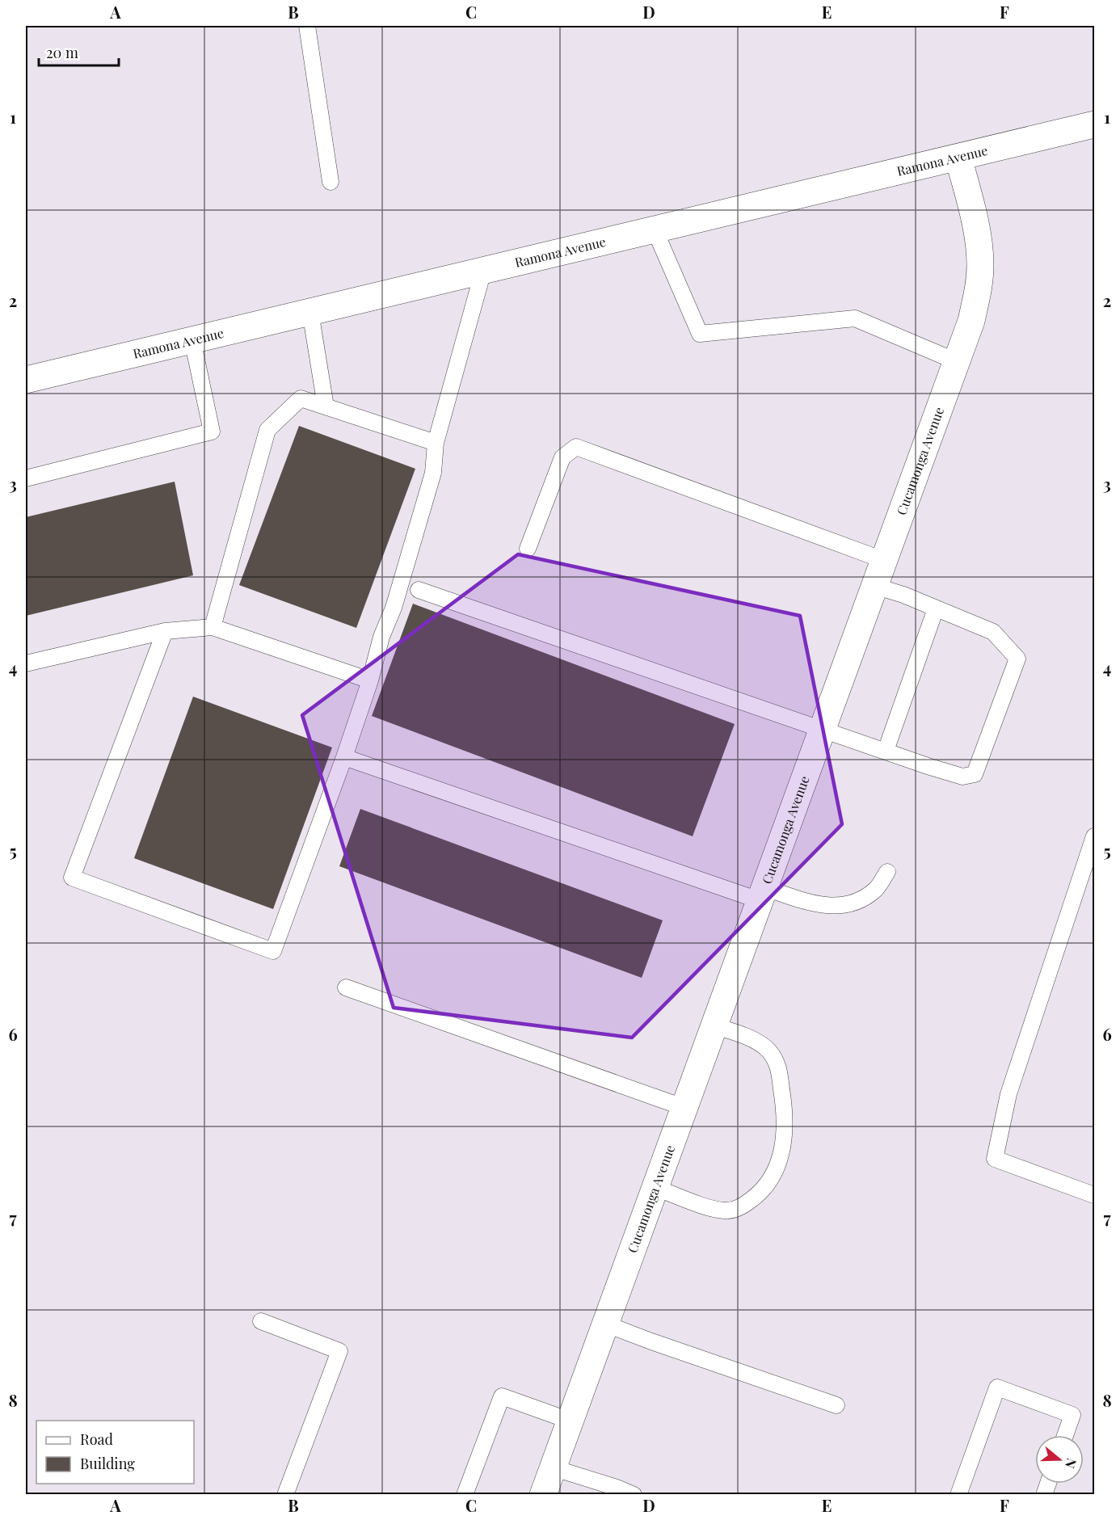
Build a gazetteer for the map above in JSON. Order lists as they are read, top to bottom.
{
  "streets": {
    "street": ["Ramona Avenue", "Cucamonga Avenue"]
  },
  "crossings": [
    ["Ramona Avenue", "Cucamonga Avenue"]
  ],
  "legend": ["Road", "Building"],
  "scale_bar": "20 m",
  "north": "right",
  "grid": {
    "columns": [
      "A",
      "B",
      "C",
      "D",
      "E",
      "F"
    ],
    "rows": [
      "1",
      "2",
      "3",
      "4",
      "5",
      "6",
      "7",
      "8"
    ]
  }
}
